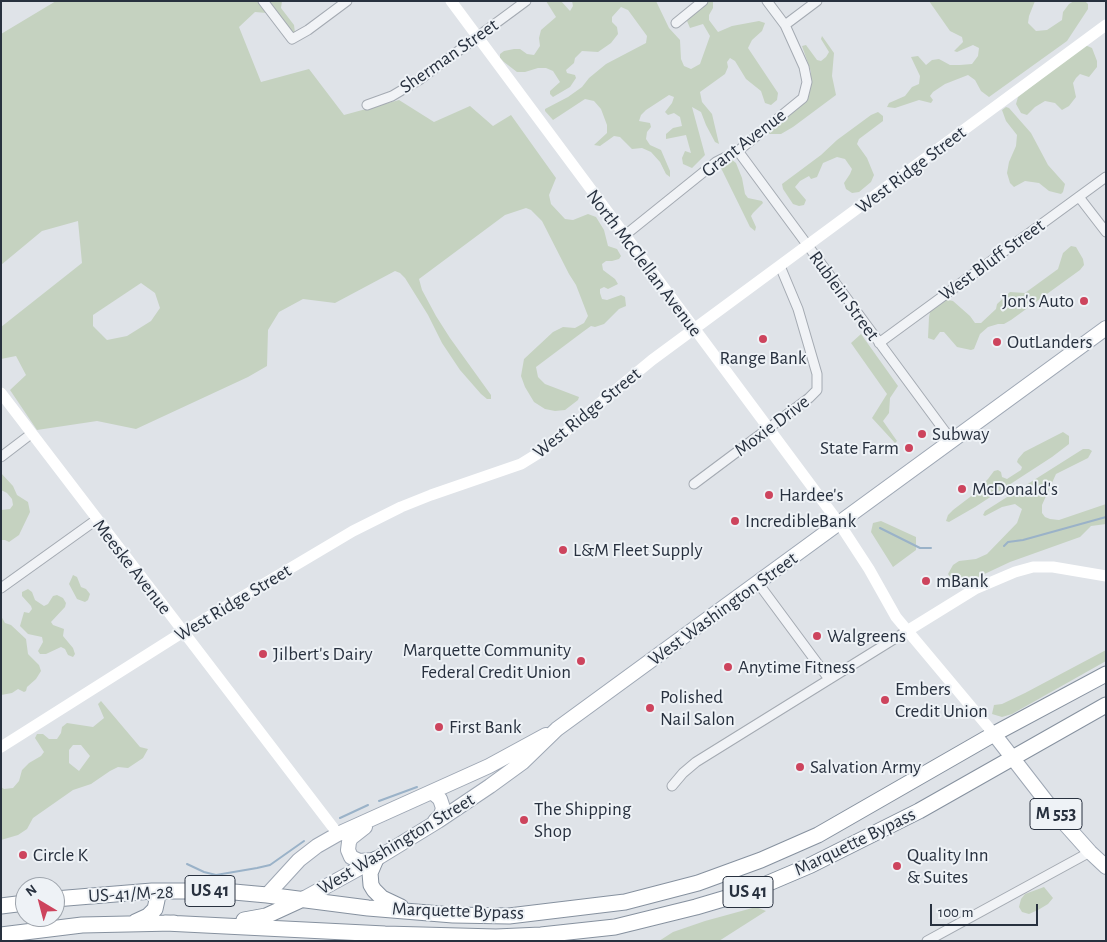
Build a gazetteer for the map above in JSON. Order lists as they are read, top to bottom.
{
  "streets": {
    "highway": ["Marquette Bypass", "US 41", "US-41/M-28"],
    "main road": ["West Washington Street", "M 553"],
    "street": [
      "Sherman Street",
      "Grant Avenue",
      "West Ridge Street",
      "West Bluff Street",
      "North McClellan Avenue",
      "Rublein Street",
      "Moxie Drive",
      "Meeske Avenue"
    ]
  },
  "crossings": [
    ["Sherman Street", "North McClellan Avenue"],
    ["Grant Avenue", "North McClellan Avenue"],
    ["Grant Avenue", "Rublein Street"],
    ["West Ridge Street", "North McClellan Avenue"],
    ["West Ridge Street", "Rublein Street"],
    ["West Ridge Street", "Moxie Drive"],
    ["West Ridge Street", "Meeske Avenue"],
    ["West Bluff Street", "Rublein Street"],
    ["North McClellan Avenue", "Moxie Drive"],
    ["North McClellan Avenue", "West Washington Street"],
    ["North McClellan Avenue", "M 553"],
    ["North McClellan Avenue", "Marquette Bypass"],
    ["Rublein Street", "West Washington Street"],
    ["Meeske Avenue", "West Washington Street"],
    ["West Washington Street", "Marquette Bypass"],
    ["West Washington Street", "US-41/M-28"],
    ["M 553", "Marquette Bypass"],
    ["Marquette Bypass", "US-41/M-28"]
  ],
  "places": [
    "Jon's Auto",
    "Range Bank",
    "OutLanders",
    "Subway",
    "State Farm",
    "McDonald's",
    "Hardee's",
    "IncredibleBank",
    "L&M Fleet Supply",
    "mBank",
    "Walgreens",
    "Jilbert's Dairy",
    "Marquette Community Federal Credit Union",
    "Anytime Fitness",
    "Embers Credit Union",
    "Polished Nail Salon",
    "First Bank",
    "Salvation Army",
    "The Shipping Shop",
    "Circle K",
    "Quality Inn & Suites"
  ],
  "scale_bar": "100 m",
  "north": "top left"
}
